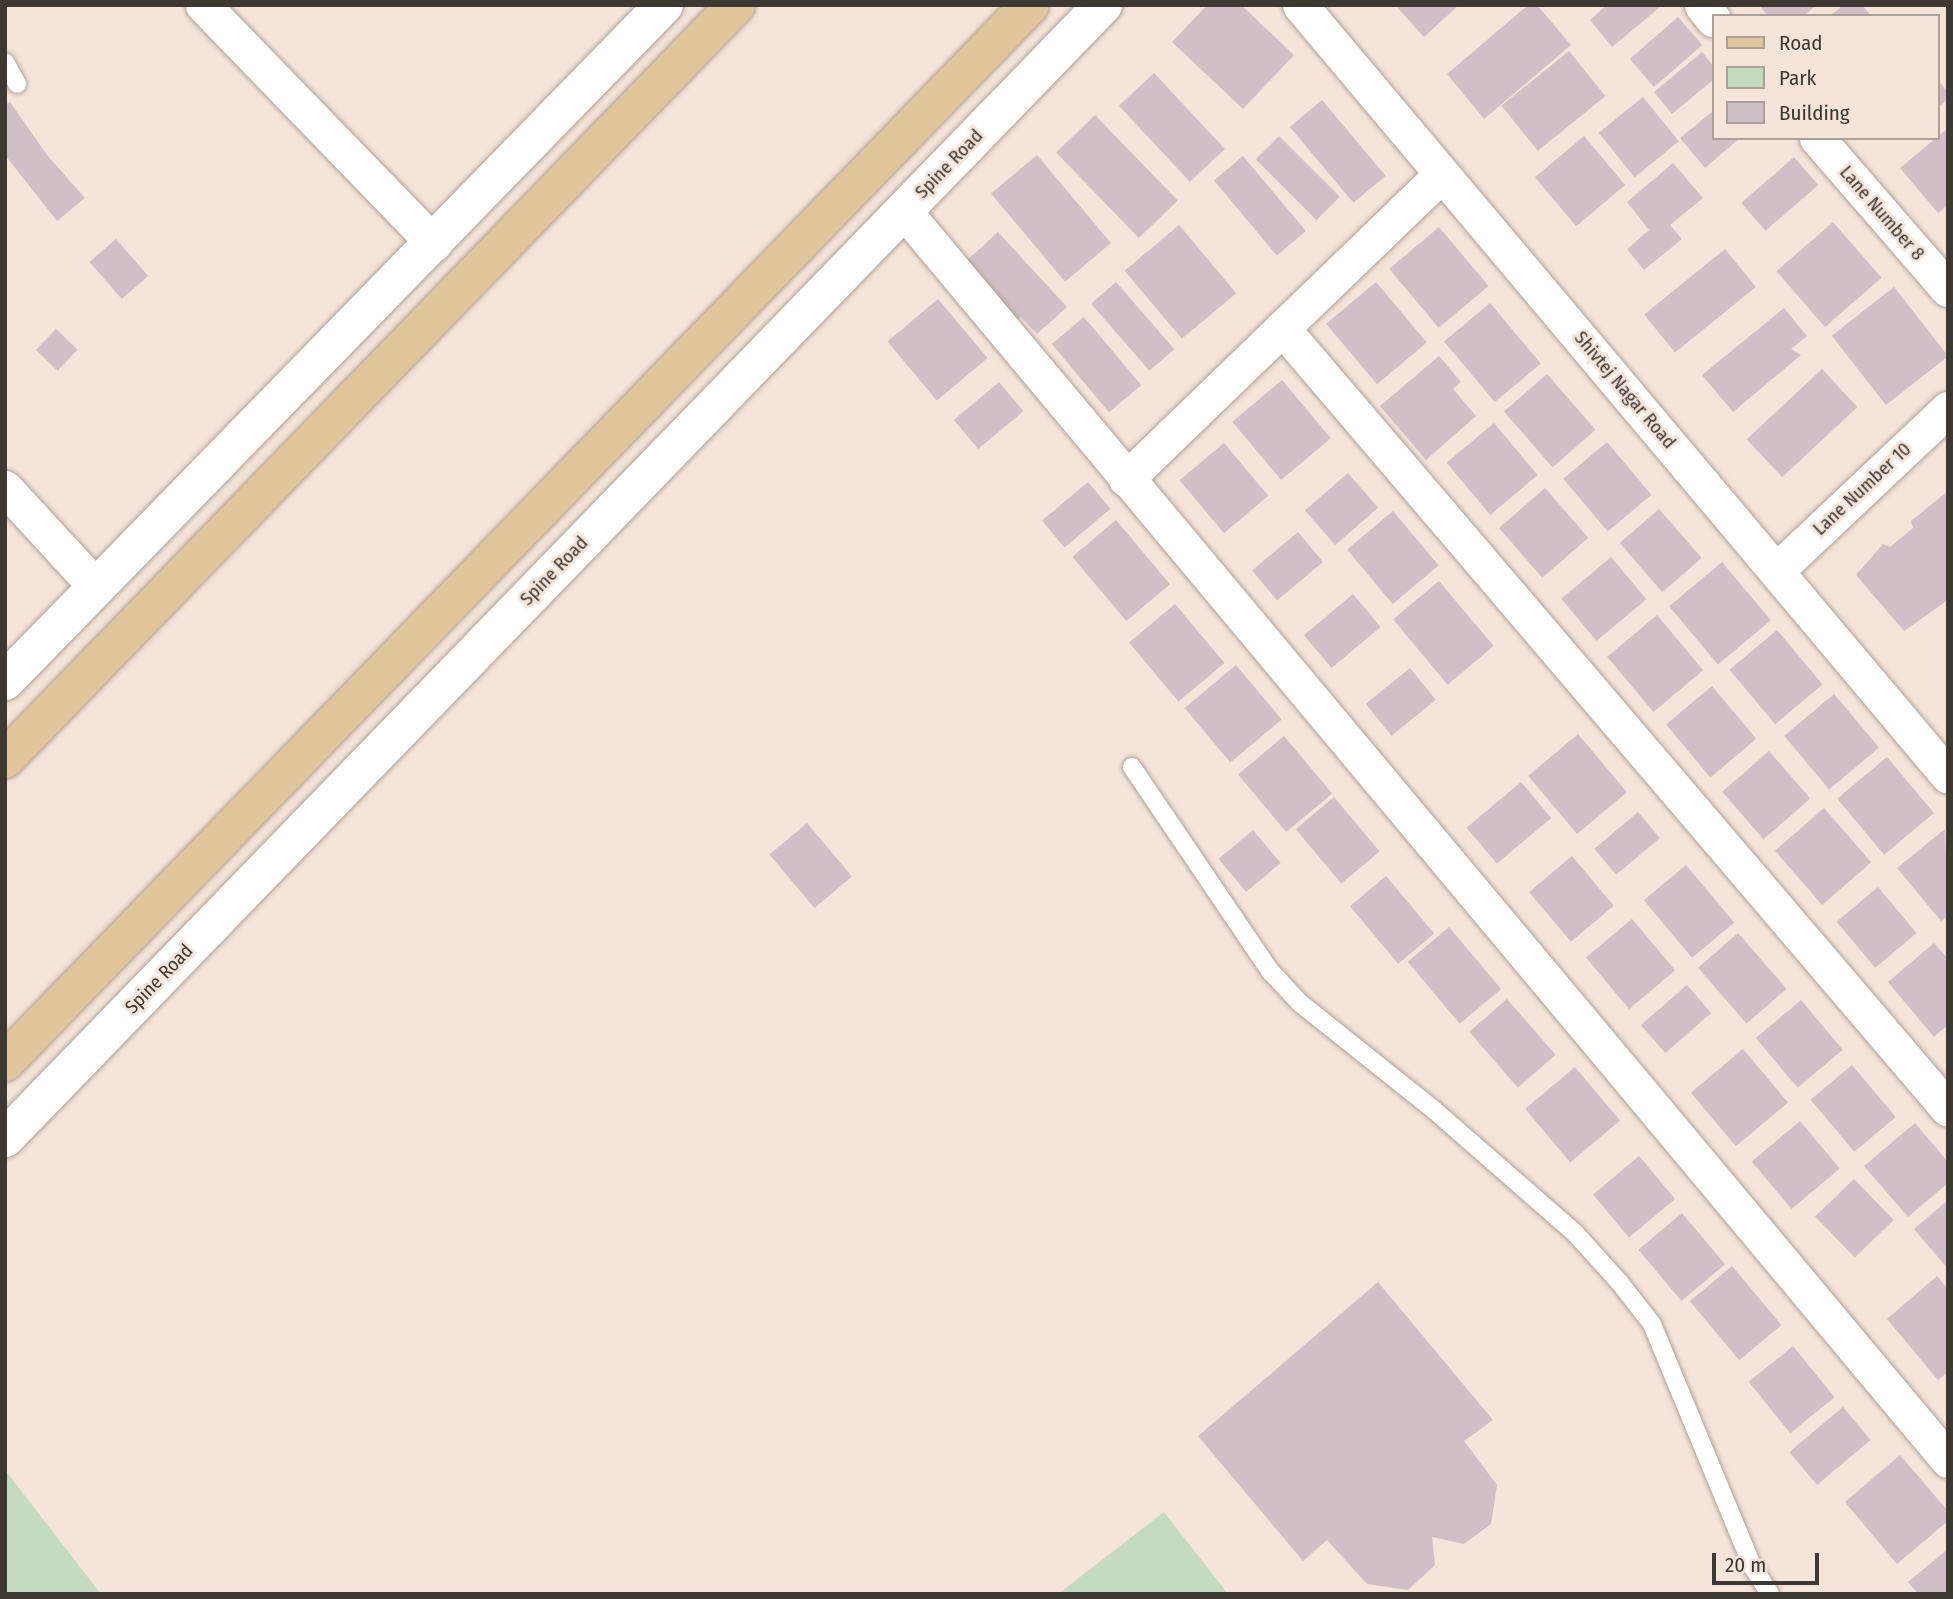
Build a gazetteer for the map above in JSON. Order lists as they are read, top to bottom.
{
  "streets": {
    "street": [
      "Spine Road",
      "Lane Number 8",
      "Shivtej Nagar Road",
      "Lane Number 10"
    ]
  },
  "crossings": [
    ["Shivtej Nagar Road", "Lane Number 10"]
  ],
  "legend": ["Road", "Park", "Building"],
  "scale_bar": "20 m"
}
